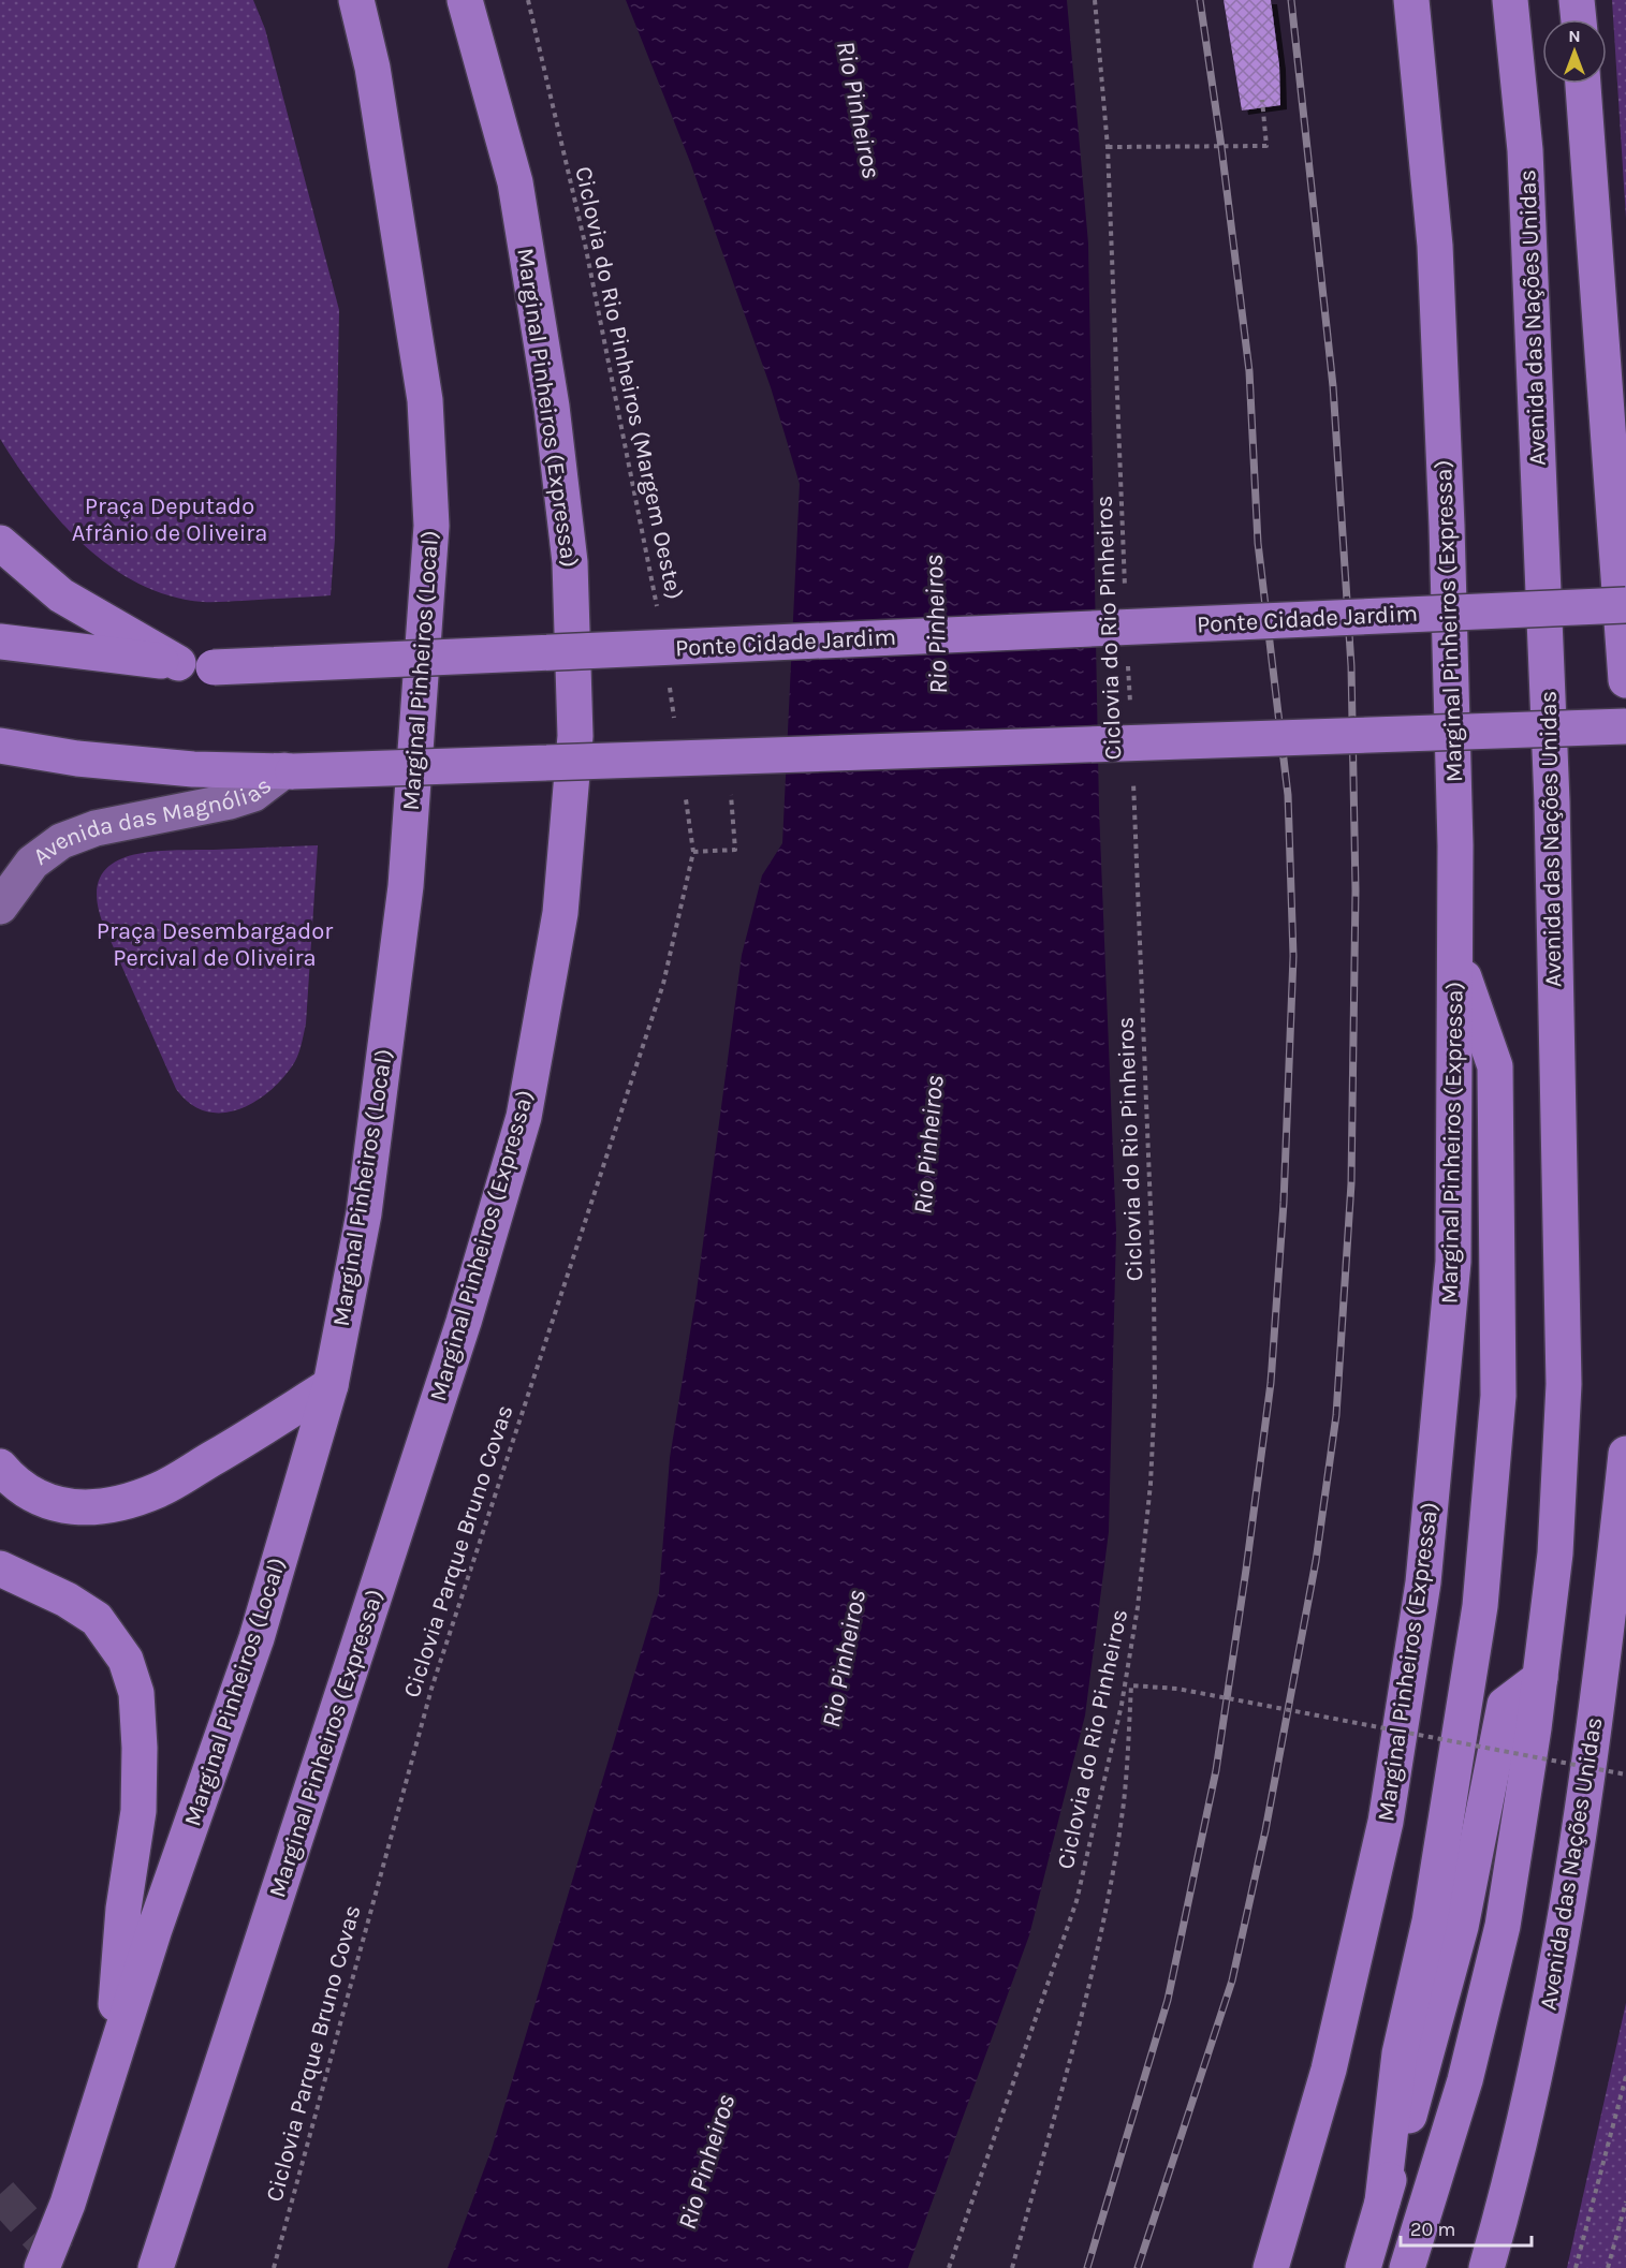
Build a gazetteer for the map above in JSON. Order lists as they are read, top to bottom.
{
  "streets": {
    "highway": [
      "Avenida das Nações Unidas",
      "Marginal Pinheiros (Expressa)",
      "Ponte Cidade Jardim",
      "Marginal Pinheiros (Local)"
    ],
    "main road": ["Avenida das Magnólias"],
    "path": ["Ciclovia do Rio Pinheiros (Margem Oeste)", "Ciclovia do Rio Pinheiros", "Ciclovia Parque Bruno Covas"]
  },
  "water": ["Rio Pinheiros"],
  "parks": ["Praça Deputado Afrânio de Oliveira", "Praça Desembargador Percival de Oliveira"],
  "scale_bar": "20 m",
  "north": "top"
}
